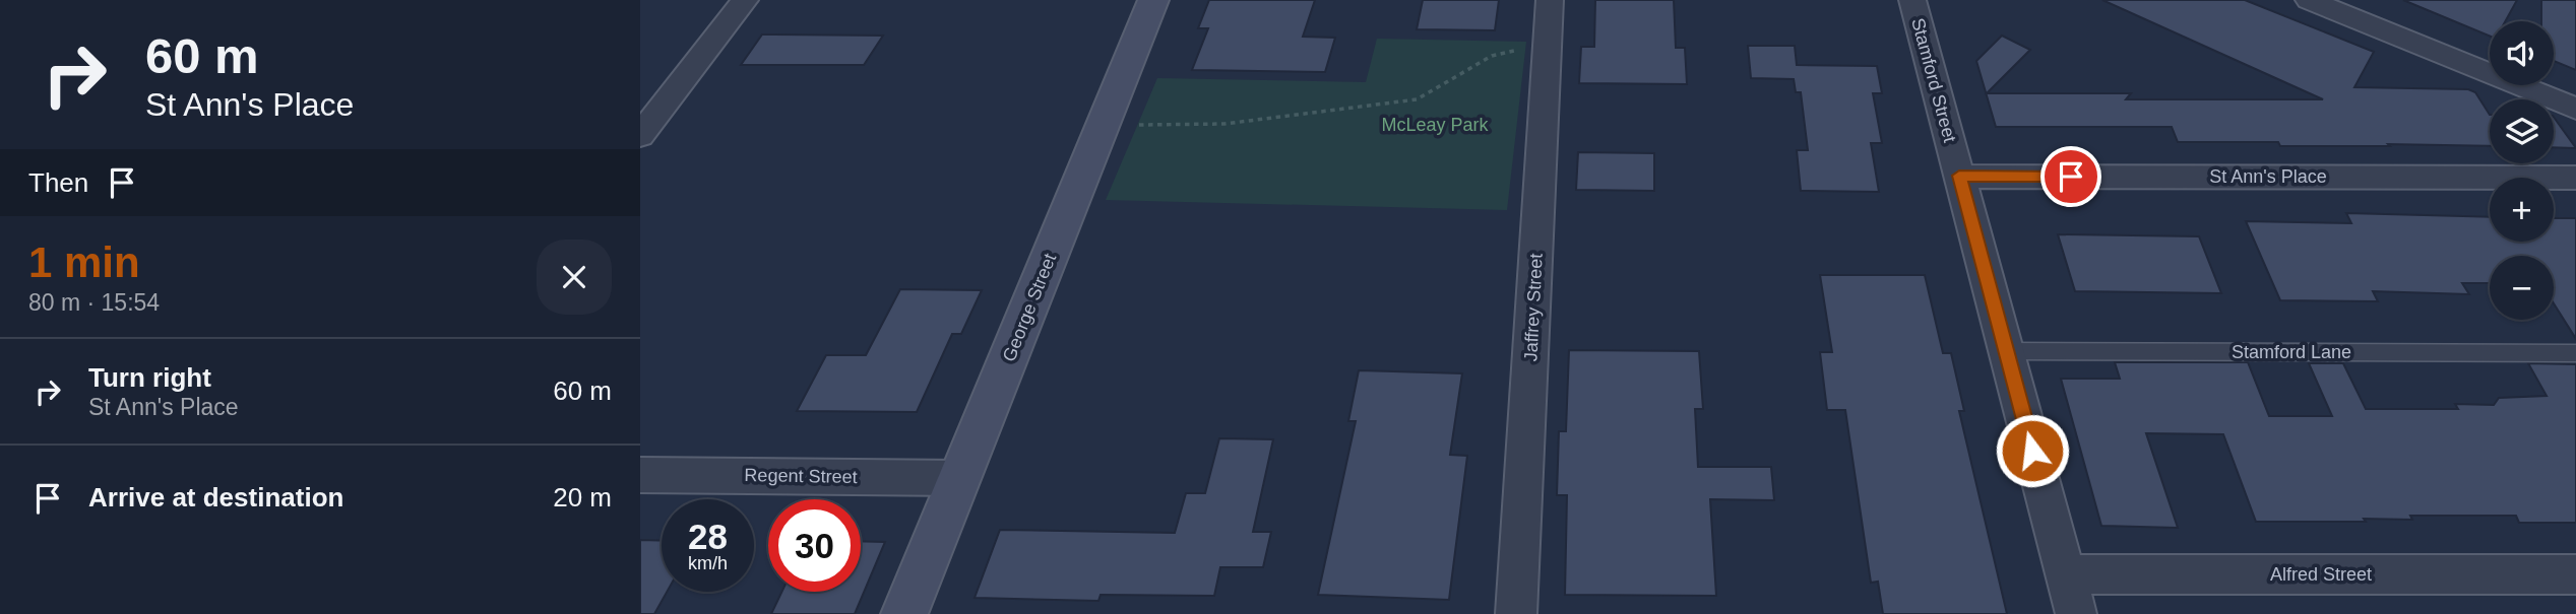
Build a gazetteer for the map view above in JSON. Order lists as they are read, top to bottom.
{
  "streets": {
    "street": [
      "Stamford Street",
      "St Ann's Place",
      "George Street",
      "Jaffrey Street",
      "Regent Street",
      "Alfred Street"
    ],
    "lane": ["Stamford Lane"]
  },
  "crossings": [
    ["Stamford Street", "St Ann's Place"],
    ["Stamford Street", "Stamford Lane"],
    ["Stamford Street", "Alfred Street"],
    ["George Street", "Regent Street"]
  ],
  "parks": ["McLeay Park"],
  "page": {
    "turn": ["60 m", "St Ann's Place"],
    "map_buttons": ["+", "−"],
    "then": "Then",
    "heading": ["1 min", "80 m · 15:54"],
    "list": [
      {
        "name": "Turn right",
        "note": "St Ann's Place",
        "value": "60 m"
      },
      {
        "name": "Arrive at destination",
        "value": "20 m"
      }
    ],
    "speed": "28 km/h",
    "limit": "30"
  }
}
